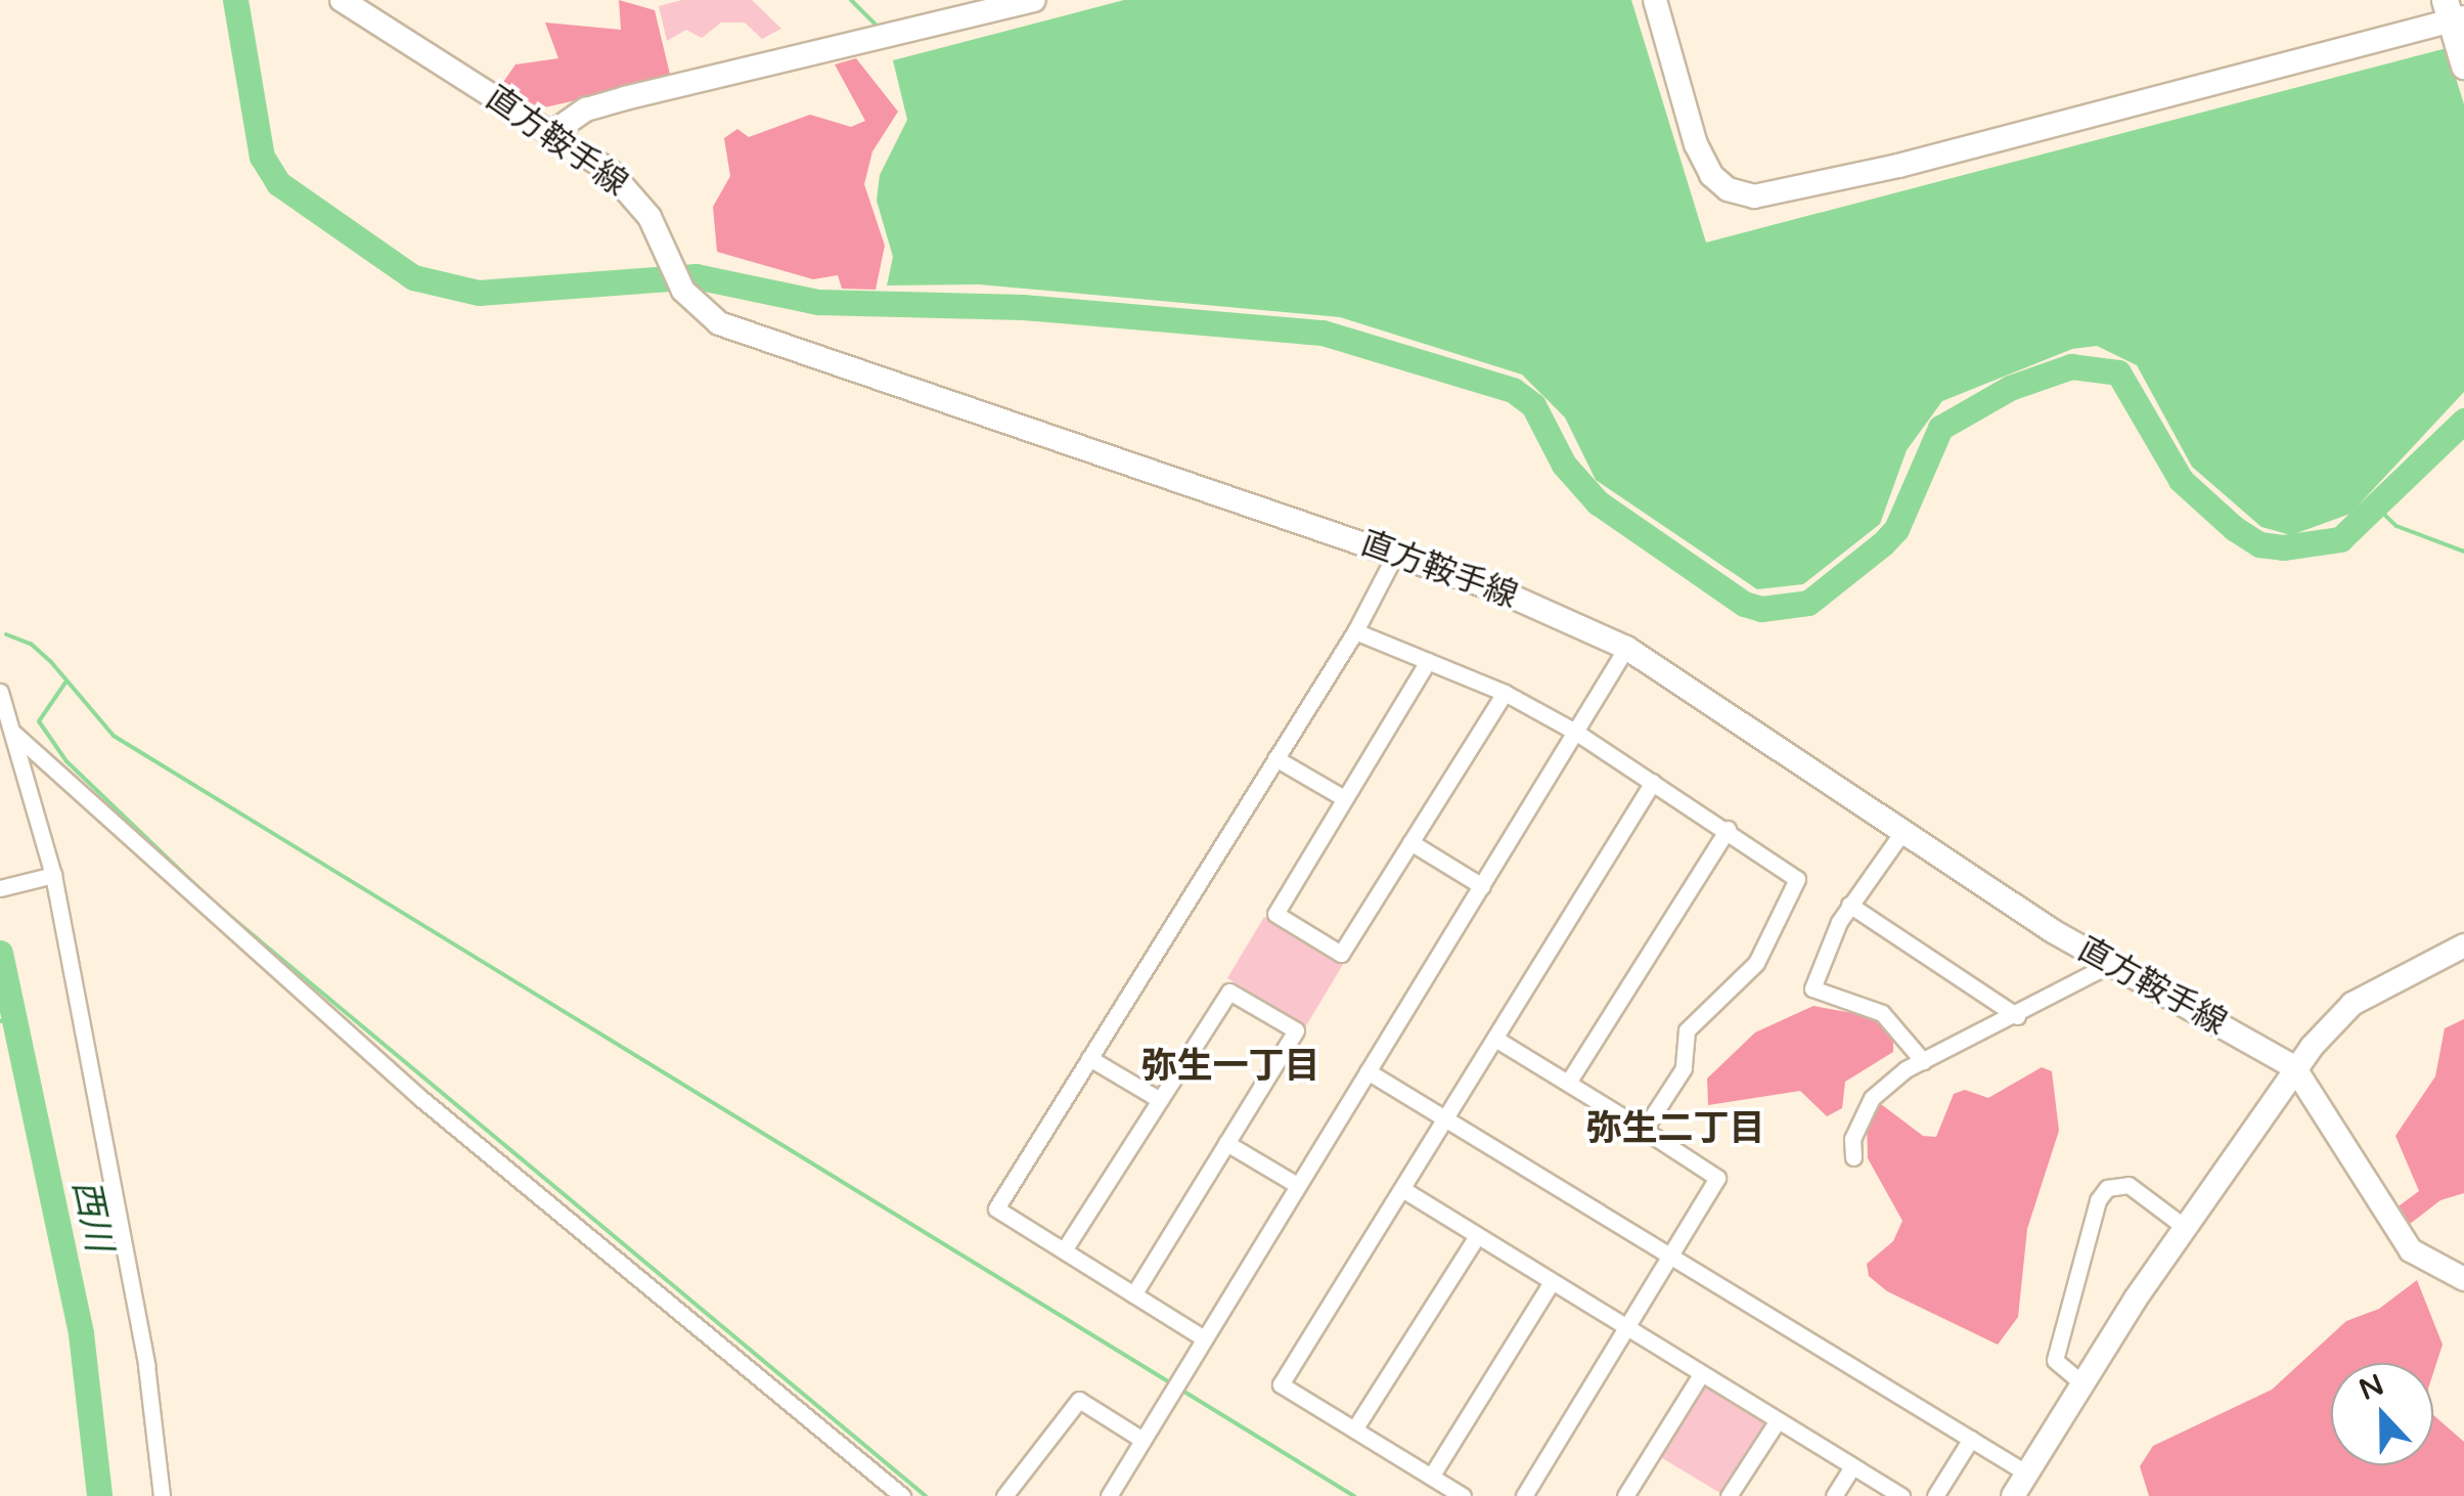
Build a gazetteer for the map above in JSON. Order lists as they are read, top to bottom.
{
  "streets": {
    "main road": ["直方鞍手線"]
  },
  "districts": ["弥生一丁目", "弥生二丁目"],
  "water": ["西川"],
  "north": "top"
}
